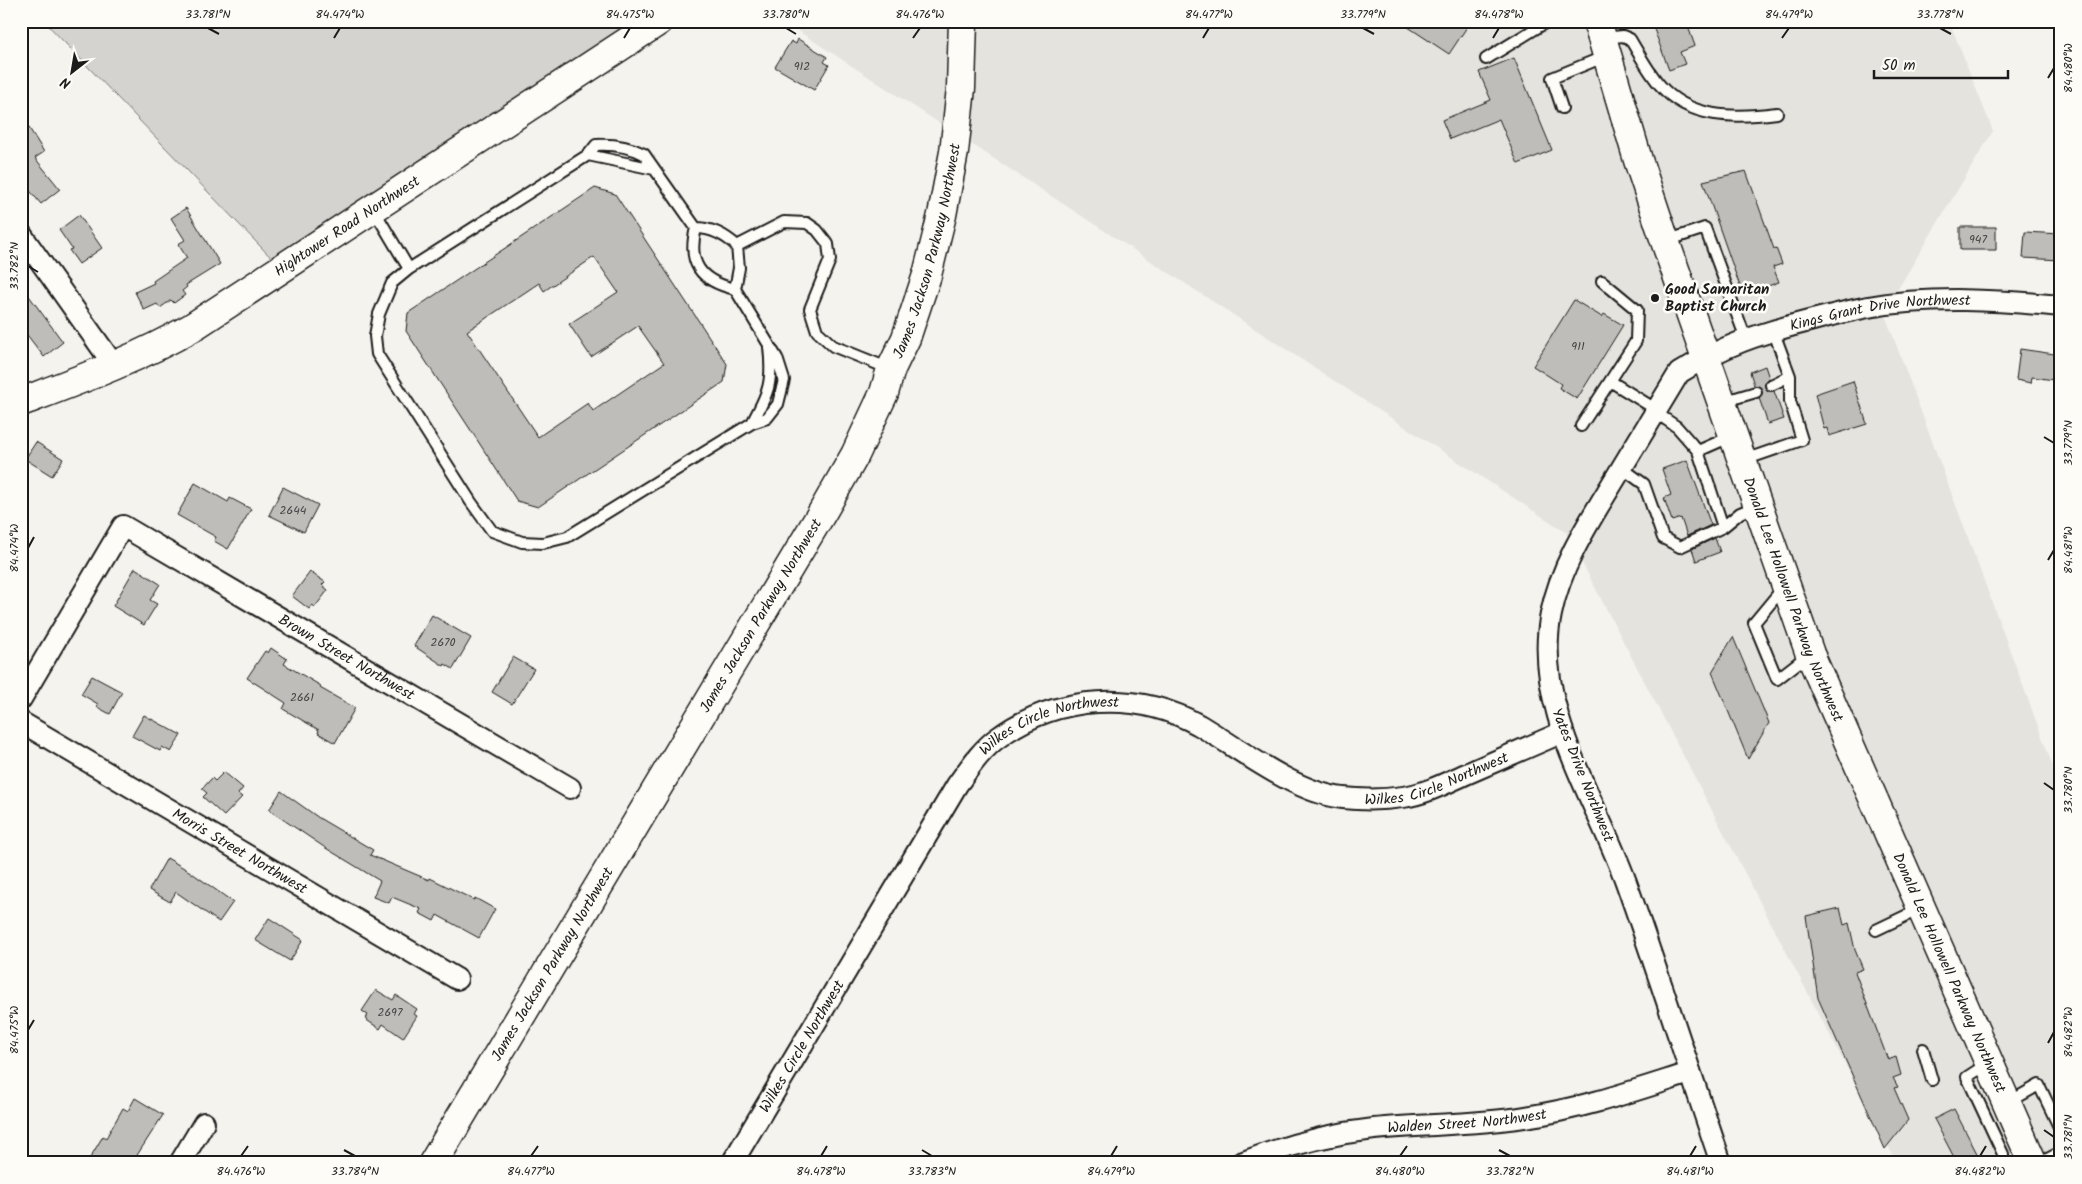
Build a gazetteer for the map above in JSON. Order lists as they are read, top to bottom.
{
  "streets": {
    "main road": ["Hightower Road Northwest", "James Jackson Parkway Northwest", "Donald Lee Hollowell Parkway Northwest"],
    "street": [
      "Kings Grant Drive Northwest",
      "Brown Street Northwest",
      "Wilkes Circle Northwest",
      "Yates Drive Northwest",
      "Morris Street Northwest",
      "Walden Street Northwest"
    ]
  },
  "crossings": [
    ["Kings Grant Drive Northwest", "Donald Lee Hollowell Parkway Northwest"],
    ["Kings Grant Drive Northwest", "Yates Drive Northwest"],
    ["Donald Lee Hollowell Parkway Northwest", "Yates Drive Northwest"],
    ["Wilkes Circle Northwest", "Yates Drive Northwest"],
    ["Yates Drive Northwest", "Walden Street Northwest"]
  ],
  "places": ["Good Samaritan Baptist Church"],
  "house_numbers": [
    "912",
    "947",
    "911",
    "2644",
    "2670",
    "2661",
    "2697"
  ],
  "scale_bar": "50 m",
  "north": "bottom left",
  "coordinates": [
    "33.781°N",
    "84.474°W",
    "84.475°W",
    "33.780°N",
    "84.476°W",
    "84.477°W",
    "33.779°N",
    "84.478°W",
    "84.479°W",
    "33.778°N",
    "84.480°W",
    "33.782°N",
    "84.481°W",
    "84.482°W",
    "33.784°N",
    "33.783°N"
  ]
}
